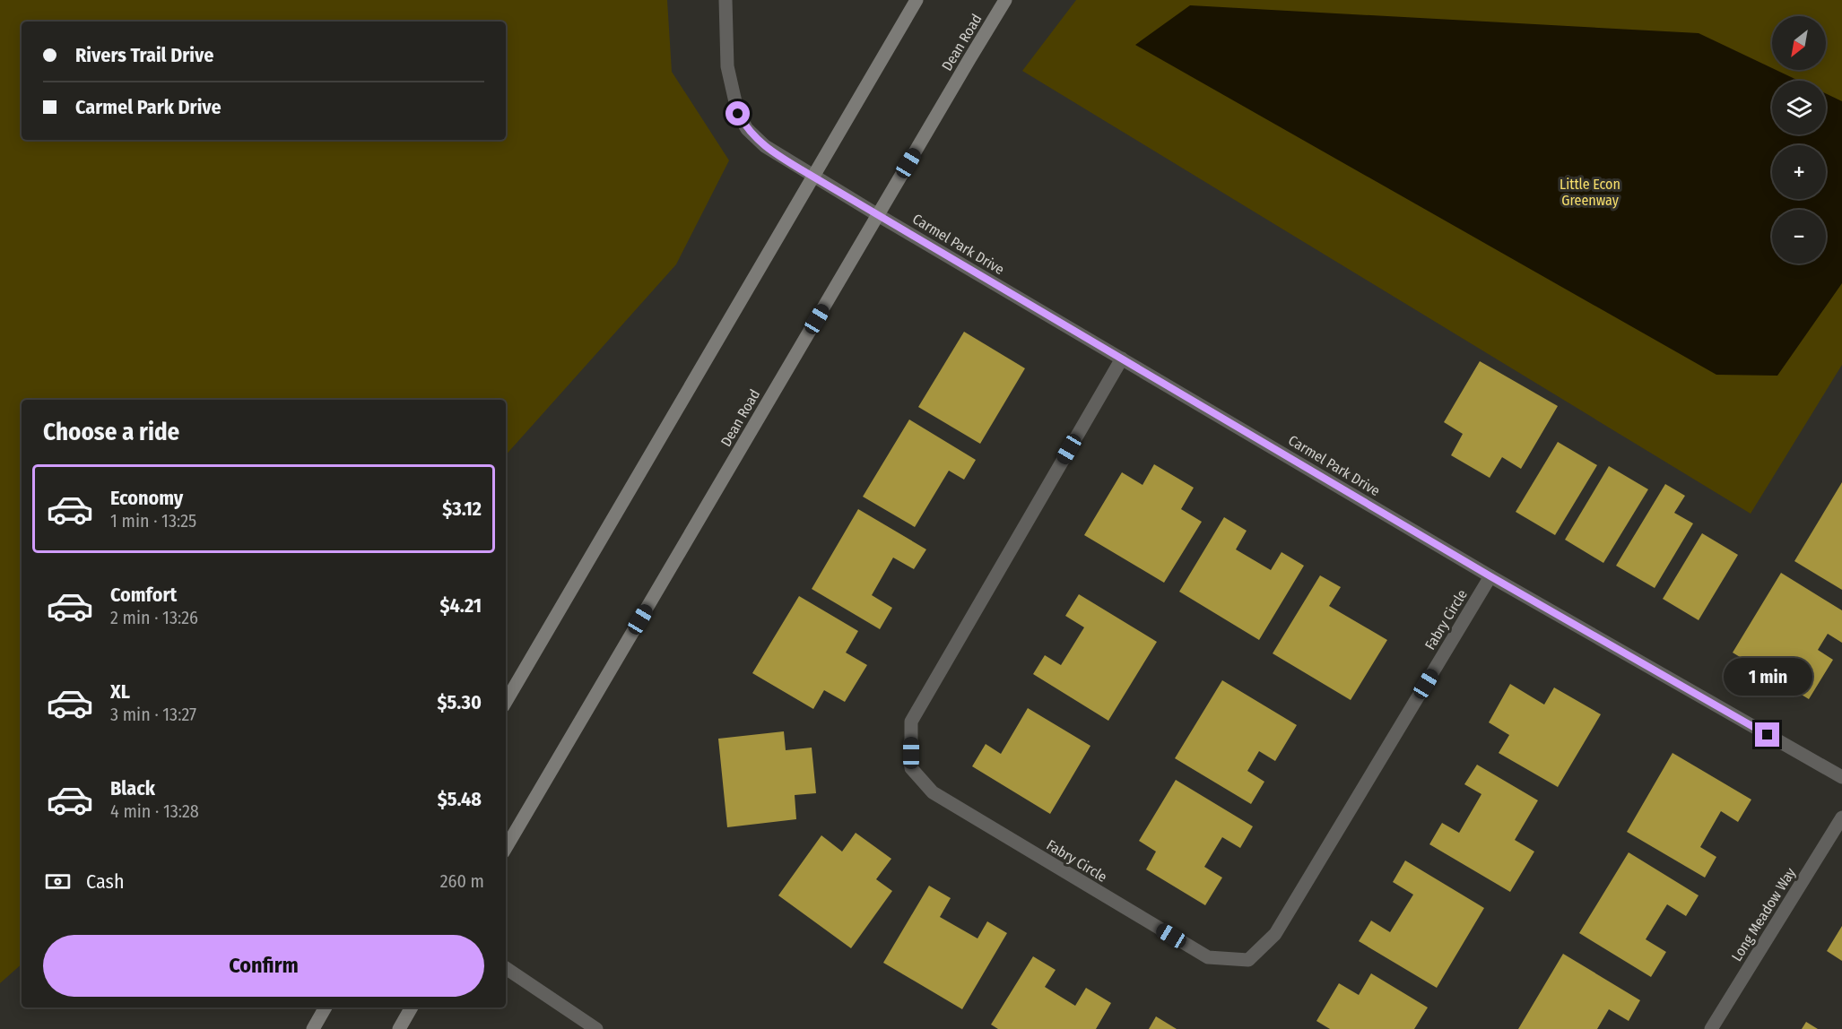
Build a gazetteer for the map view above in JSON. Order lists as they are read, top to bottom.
{
  "streets": {
    "main road": ["Dean Road"],
    "street": ["Carmel Park Drive", "Fabry Circle", "Long Meadow Way"]
  },
  "crossings": [
    ["Dean Road", "Carmel Park Drive"],
    ["Carmel Park Drive", "Fabry Circle"]
  ],
  "parks": ["Little Econ Greenway"],
  "north": "bottom left",
  "page": {
    "map_buttons": ["+", "−"],
    "banner": ["Rivers Trail Drive", "Carmel Park Drive"],
    "heading": "Choose a ride",
    "list": [
      {
        "name": "Economy",
        "note": "1 min · 13:25",
        "value": "$3.12"
      },
      {
        "name": "Comfort",
        "note": "2 min · 13:26",
        "value": "$4.21"
      },
      {
        "name": "XL",
        "note": "3 min · 13:27",
        "value": "$5.30"
      },
      {
        "name": "Black",
        "note": "4 min · 13:28",
        "value": "$5.48"
      }
    ],
    "bubble": "1 min",
    "pay": ["Cash", "260 m"],
    "buttons": "Confirm"
  }
}
